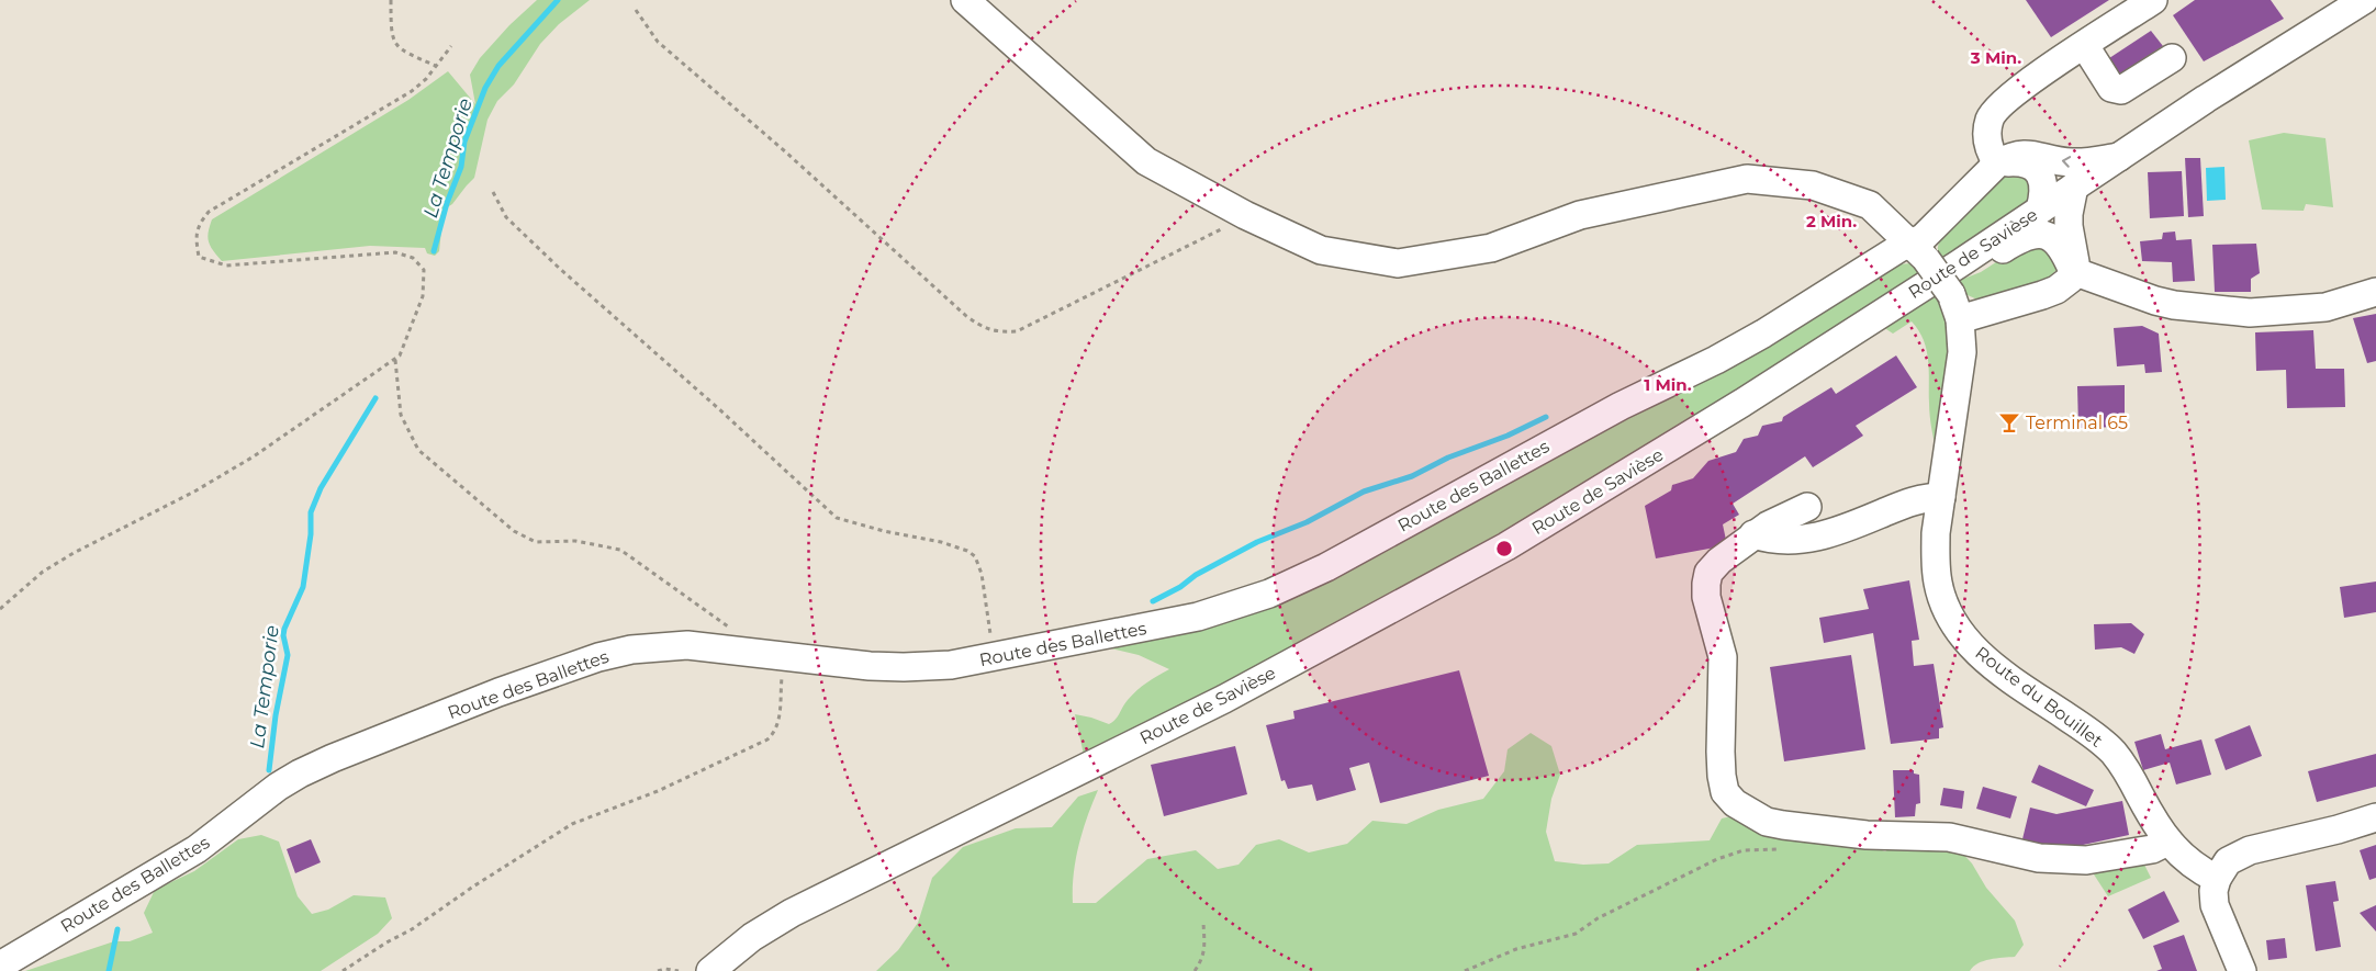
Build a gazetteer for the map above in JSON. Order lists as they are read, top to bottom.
{
  "streets": {
    "street": ["Route de Savièse", "Route des Ballettes", "Route du Bouillet"]
  },
  "water": ["La Temporie"],
  "places": {
    "bar": ["Terminal 65"]
  },
  "rings": ["3 Min.", "2 Min.", "1 Min."]
}
